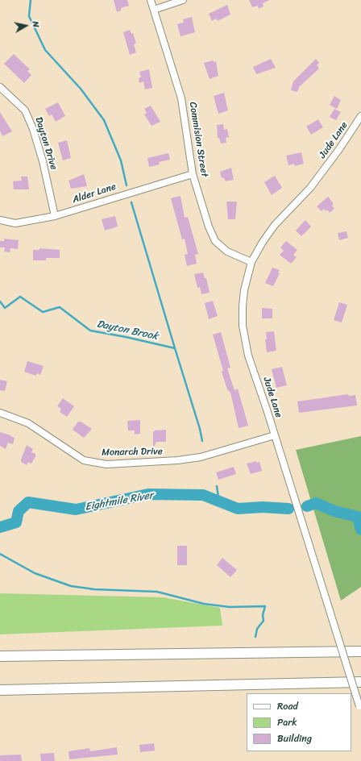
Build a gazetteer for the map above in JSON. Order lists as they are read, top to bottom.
{
  "streets": {
    "street": [
      "Commision Street",
      "Jude Lane",
      "Dayton Drive",
      "Alder Lane",
      "Monarch Drive"
    ]
  },
  "crossings": [
    ["Commision Street", "Jude Lane"],
    ["Commision Street", "Alder Lane"],
    ["Jude Lane", "Monarch Drive"],
    ["Dayton Drive", "Alder Lane"]
  ],
  "water": ["Dayton Brook", "Eightmile River"],
  "legend": ["Road", "Park", "Building"],
  "north": "right"
}
